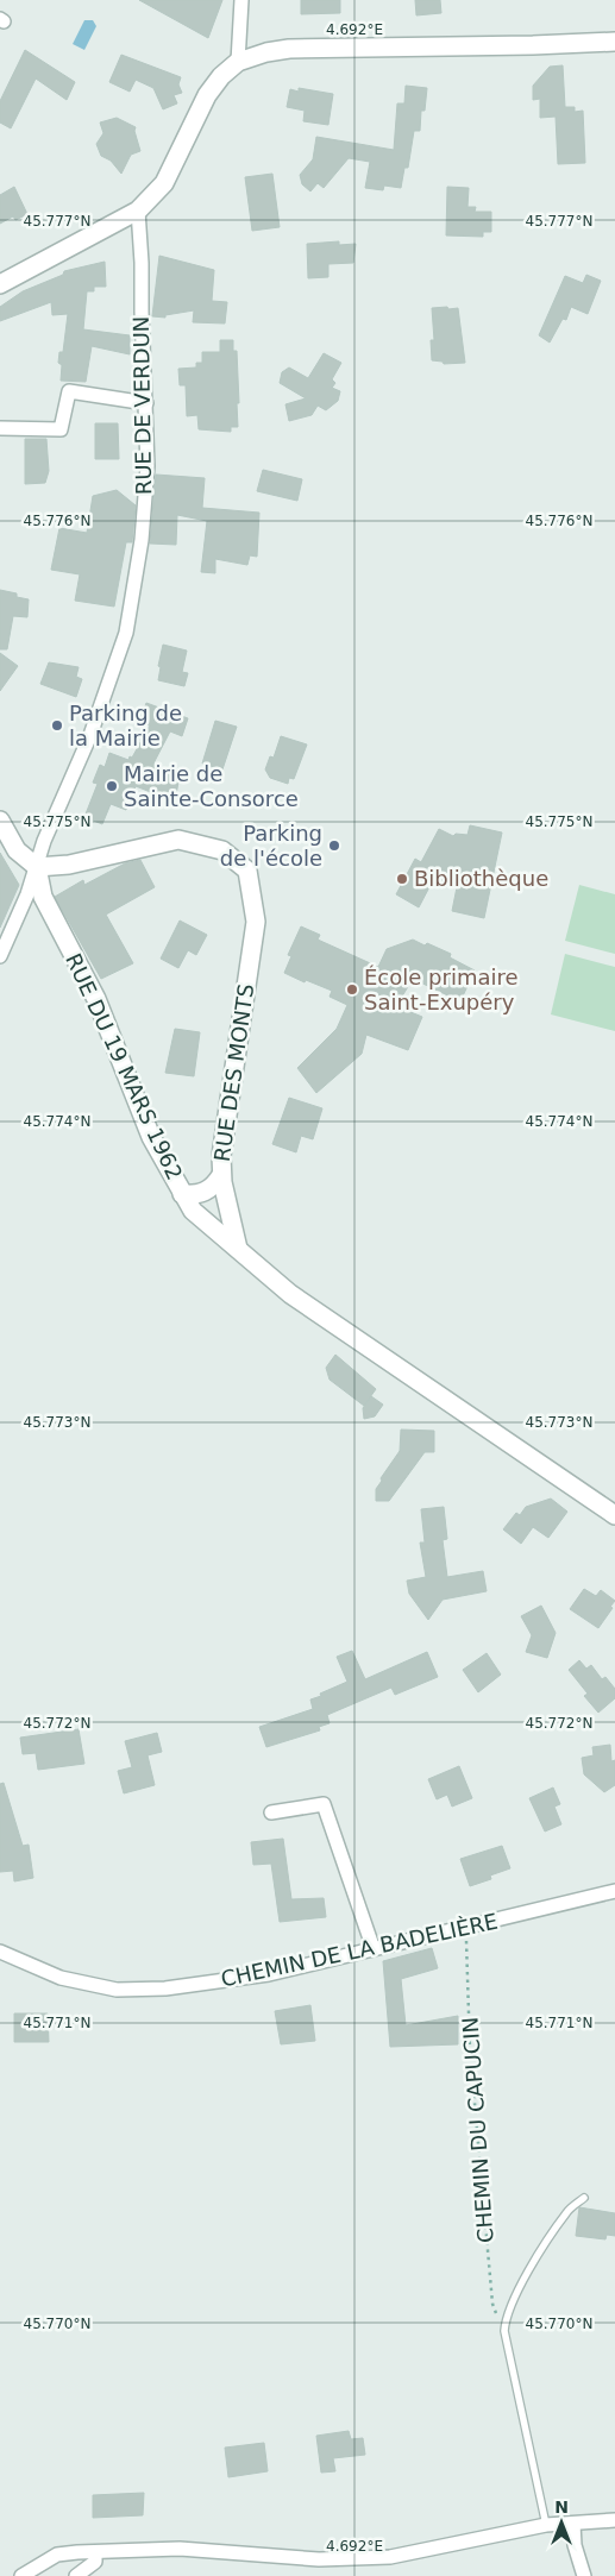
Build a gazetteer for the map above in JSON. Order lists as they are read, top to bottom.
{
  "streets": {
    "street": [
      "RUE DE VERDUN",
      "RUE DU 19 MARS 1962",
      "RUE DES MONTS",
      "CHEMIN DE LA BADELIÈRE"
    ],
    "path": ["CHEMIN DU CAPUCIN"]
  },
  "crossings": [
    ["RUE DE VERDUN", "RUE DU 19 MARS 1962"],
    ["RUE DE VERDUN", "RUE DES MONTS"],
    ["RUE DU 19 MARS 1962", "RUE DES MONTS"],
    ["CHEMIN DE LA BADELIÈRE", "CHEMIN DU CAPUCIN"]
  ],
  "places": [
    "Parking de la Mairie",
    "Mairie de Sainte-Consorce",
    "Parking de l'école",
    "Bibliothèque",
    "École primaire Saint-Exupéry"
  ],
  "north": "top",
  "coordinates": [
    "4.692°E",
    "45.777°N",
    "45.776°N",
    "45.775°N",
    "45.774°N",
    "45.773°N",
    "45.772°N",
    "45.771°N",
    "45.770°N"
  ]
}
